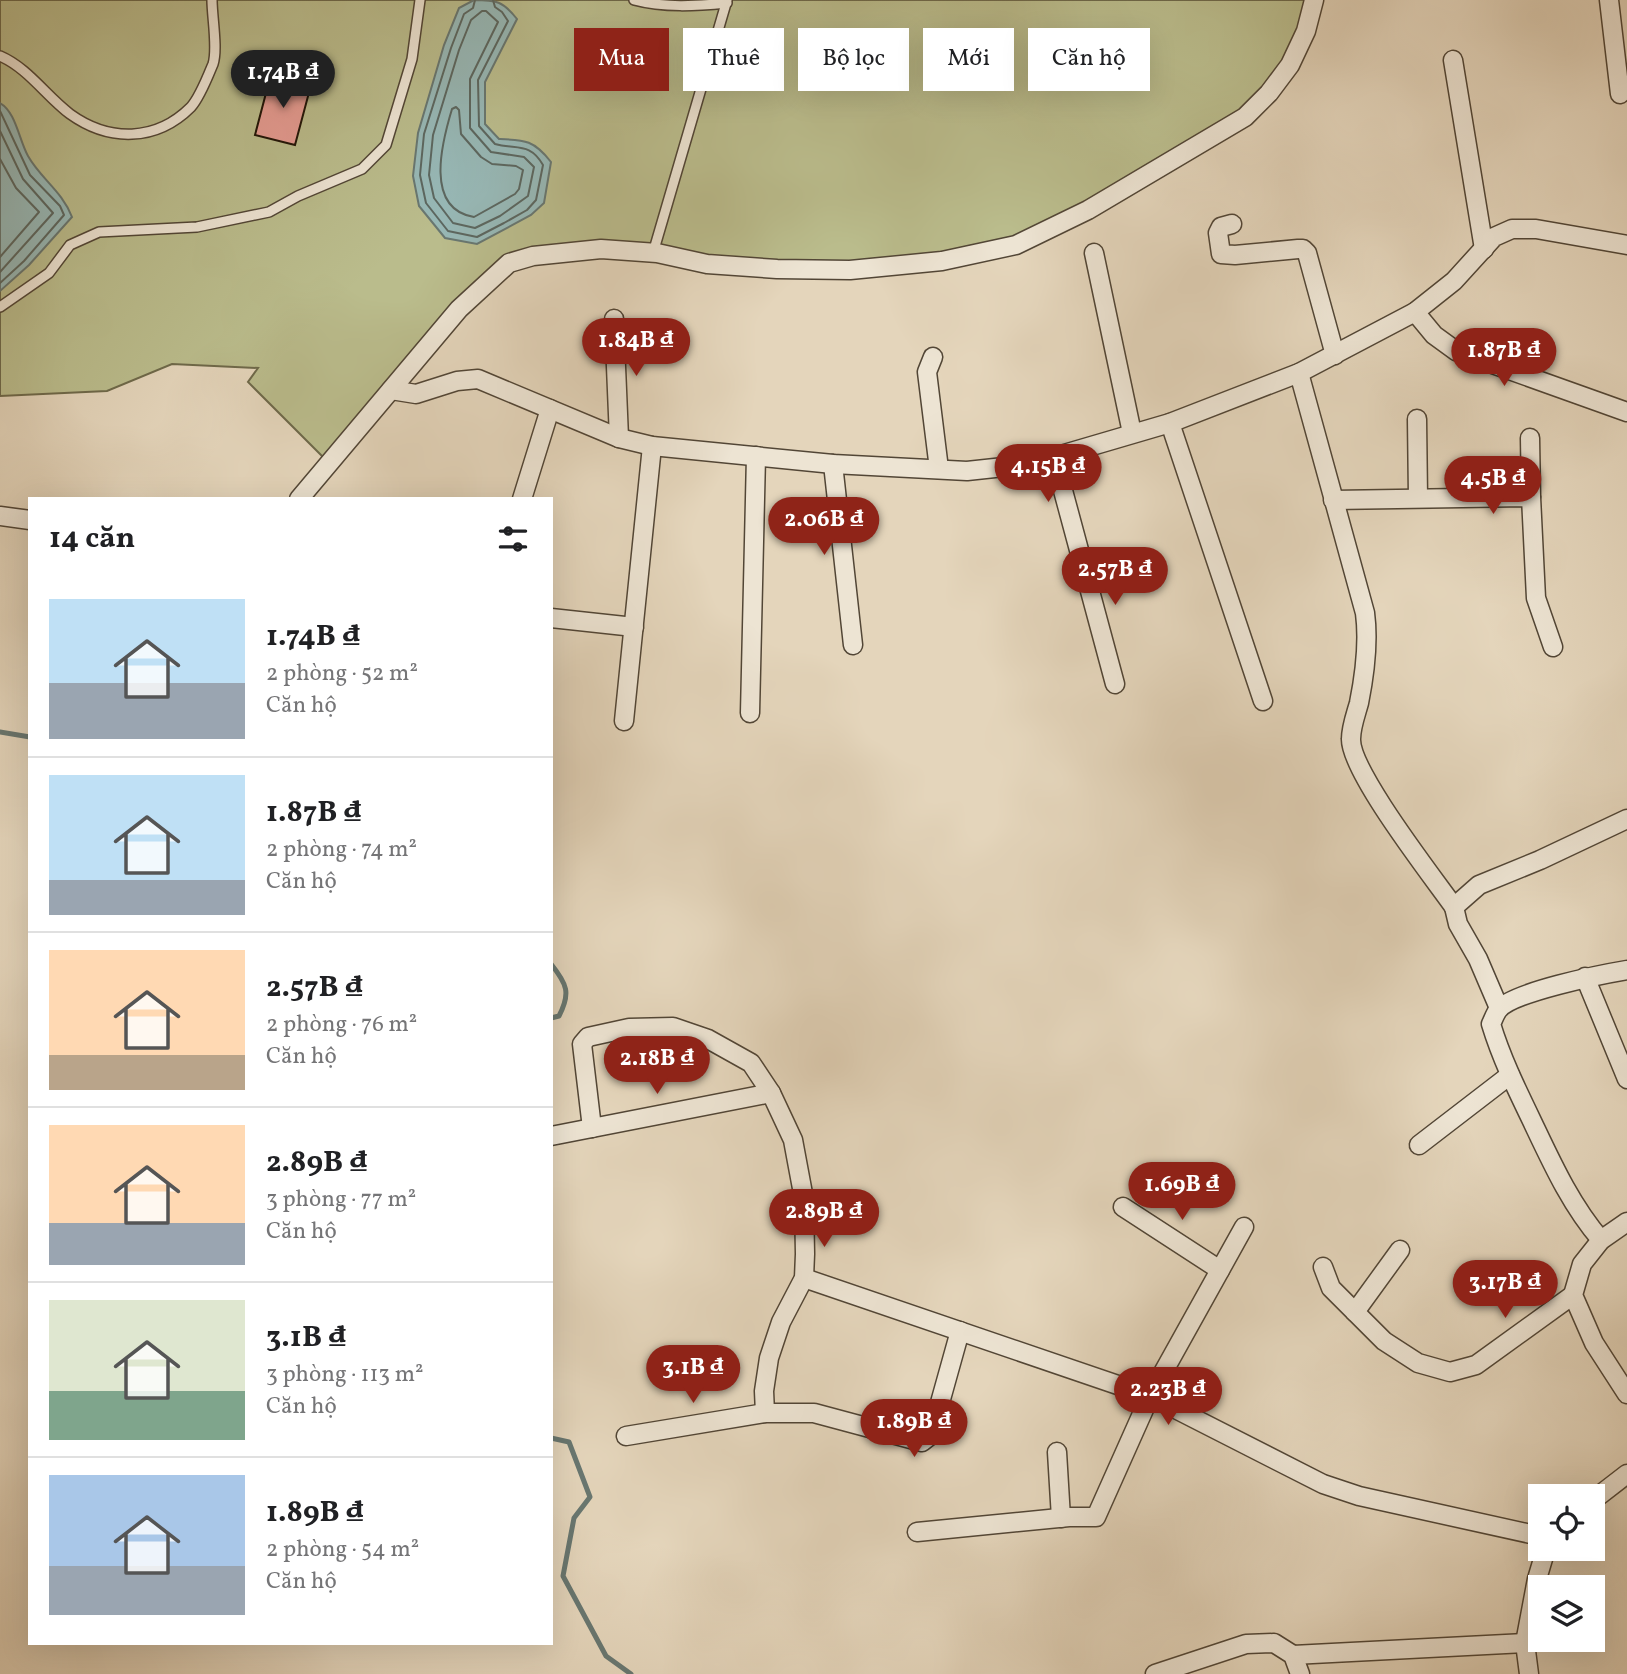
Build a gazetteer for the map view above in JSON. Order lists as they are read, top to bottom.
{
  "page": {
    "chip": [
      "Mua",
      "Thuê",
      "Bộ lọc",
      "Mới",
      "Căn hộ"
    ],
    "price": [
      "1.74B ₫",
      "1.84B ₫",
      "1.87B ₫",
      "4.15B ₫",
      "4.5B ₫",
      "2.06B ₫",
      "2.57B ₫",
      "2.18B ₫",
      "1.69B ₫",
      "2.89B ₫",
      "3.17B ₫",
      "3.1B ₫",
      "2.23B ₫",
      "1.89B ₫"
    ],
    "heading": "14 căn",
    "list": [
      {
        "name": "1.74B ₫",
        "note": "2 phòng · 52 m² · Căn hộ"
      },
      {
        "name": "1.87B ₫",
        "note": "2 phòng · 74 m² · Căn hộ"
      },
      {
        "name": "2.57B ₫",
        "note": "2 phòng · 76 m² · Căn hộ"
      },
      {
        "name": "2.89B ₫",
        "note": "3 phòng · 77 m² · Căn hộ"
      },
      {
        "name": "3.1B ₫",
        "note": "3 phòng · 113 m² · Căn hộ"
      },
      {
        "name": "1.89B ₫",
        "note": "2 phòng · 54 m² · Căn hộ"
      }
    ]
  }
}
